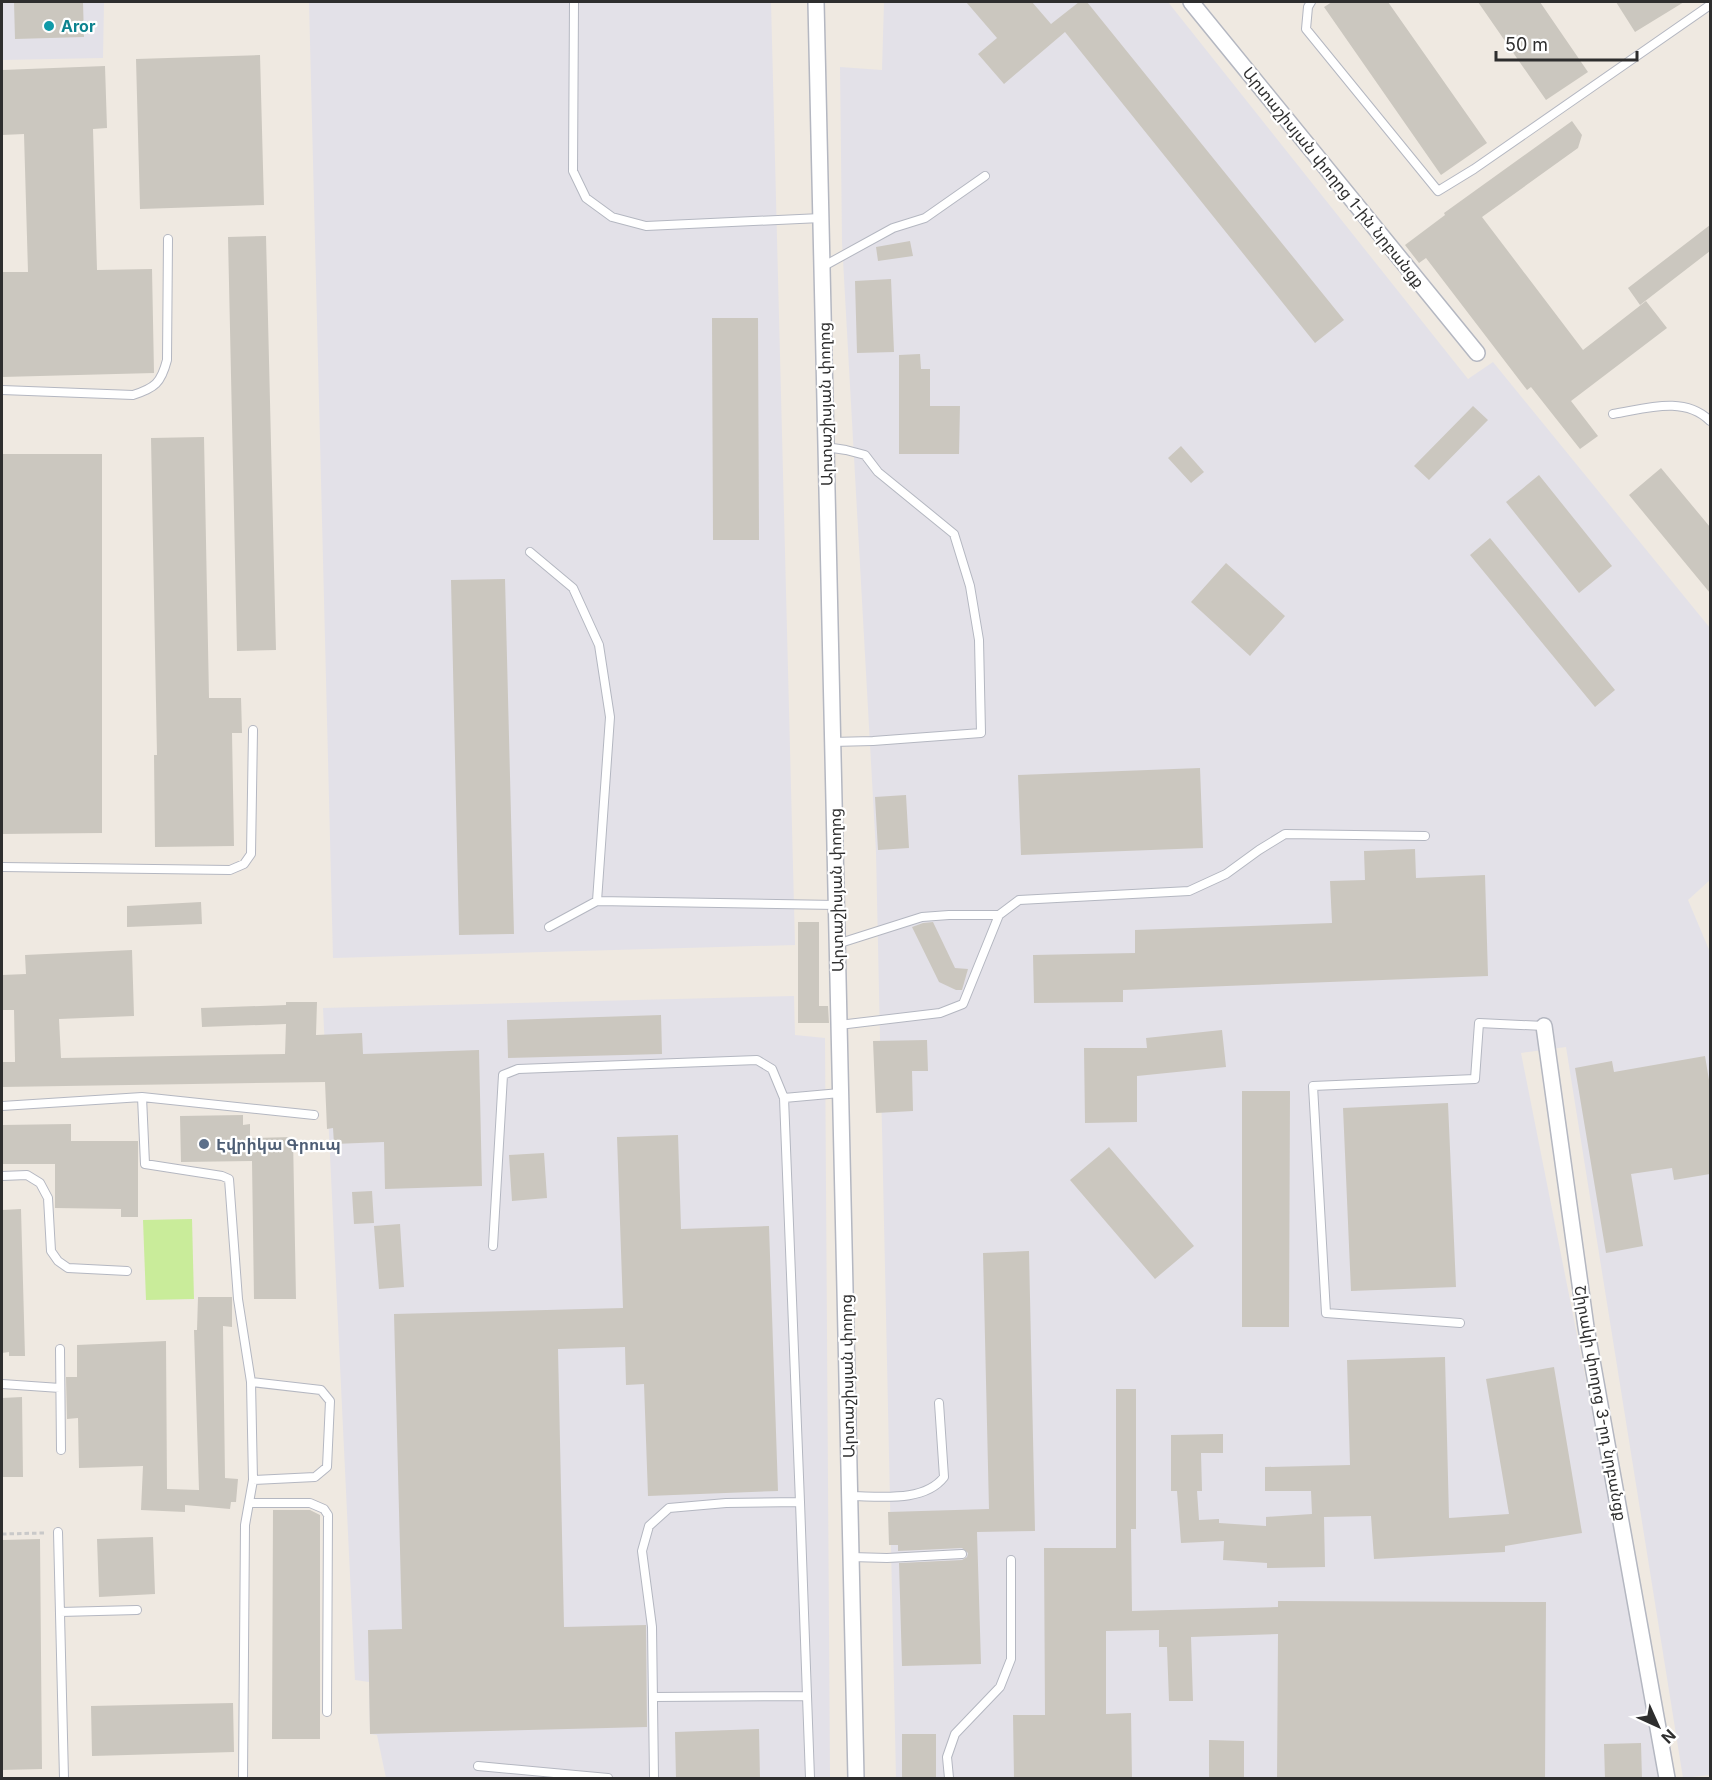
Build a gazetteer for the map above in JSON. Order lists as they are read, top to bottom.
{
  "streets": {
    "street": ["Արտաշիսյան փողոց 1-ին նրբանցք", "Արտաշիսյան փողոց", "Շիրակի փողոց 3-րդ նրբանցք"]
  },
  "places": ["Aror", "Էվրիկա Գրուպ"],
  "scale_bar": "50 m",
  "north": "bottom right"
}
